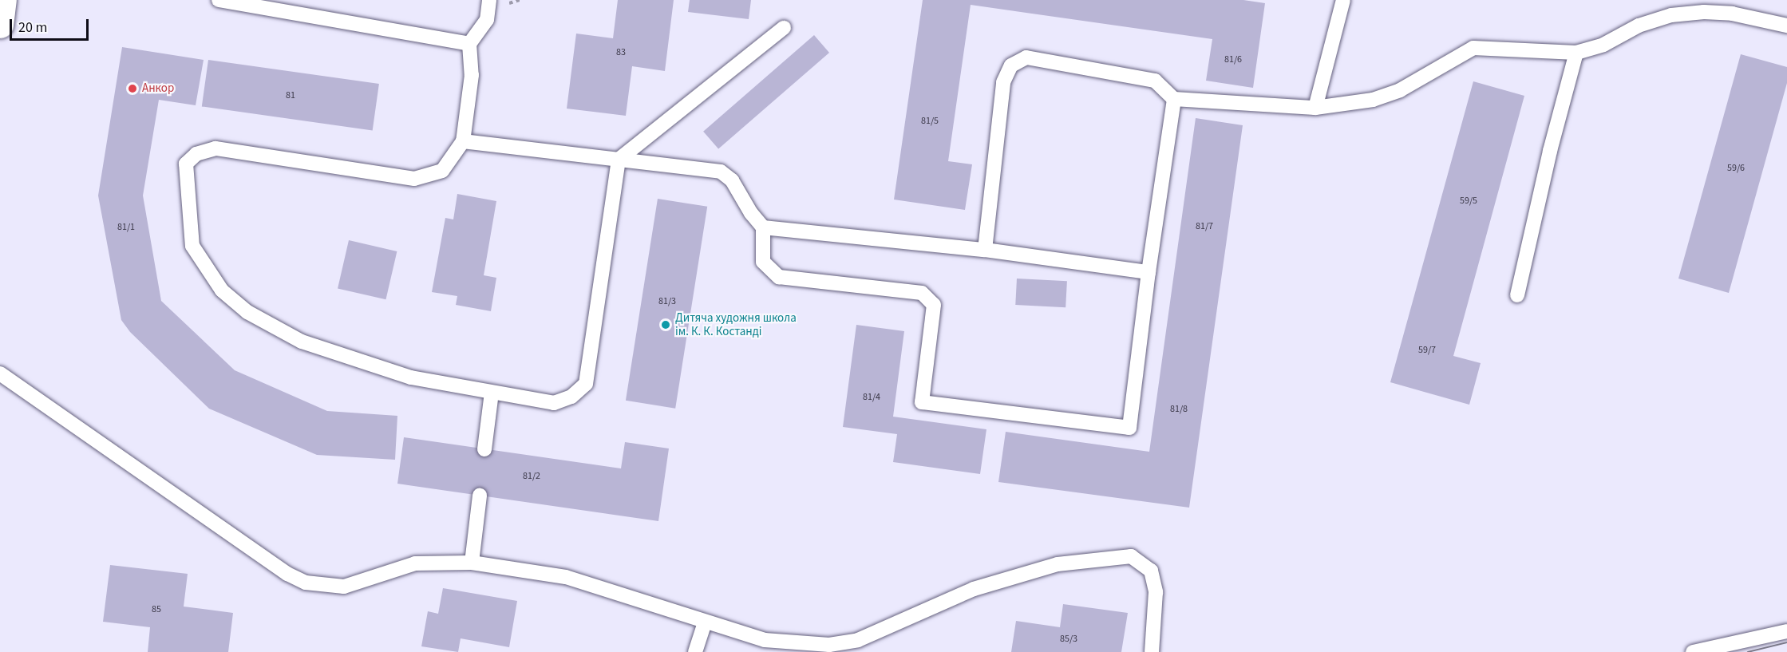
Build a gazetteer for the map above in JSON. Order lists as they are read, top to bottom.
{
  "places": ["Анкор", "Дитяча художня школа ім. К. К. Костанді"],
  "house_numbers": [
    "83",
    "81/6",
    "81",
    "81/5",
    "59/6",
    "59/5",
    "81/7",
    "81/1",
    "81/3",
    "59/7",
    "81/4",
    "81/8",
    "81/2",
    "85",
    "85/3"
  ],
  "scale_bar": "20 m"
}
